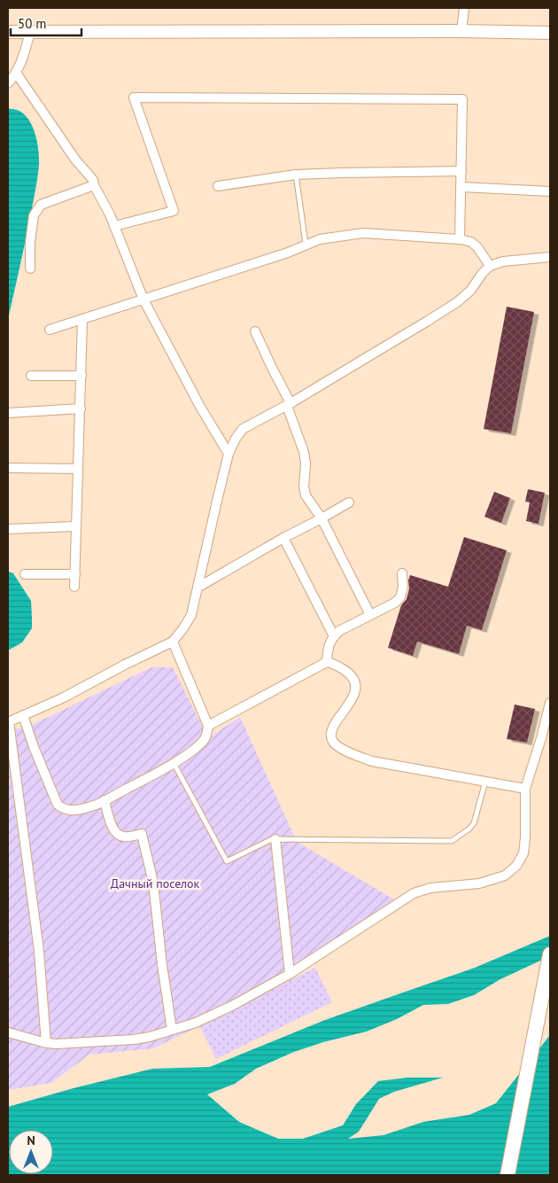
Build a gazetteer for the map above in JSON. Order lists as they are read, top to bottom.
{
  "parks": ["Дачный поселок"],
  "scale_bar": "50 m",
  "north": "top"
}
